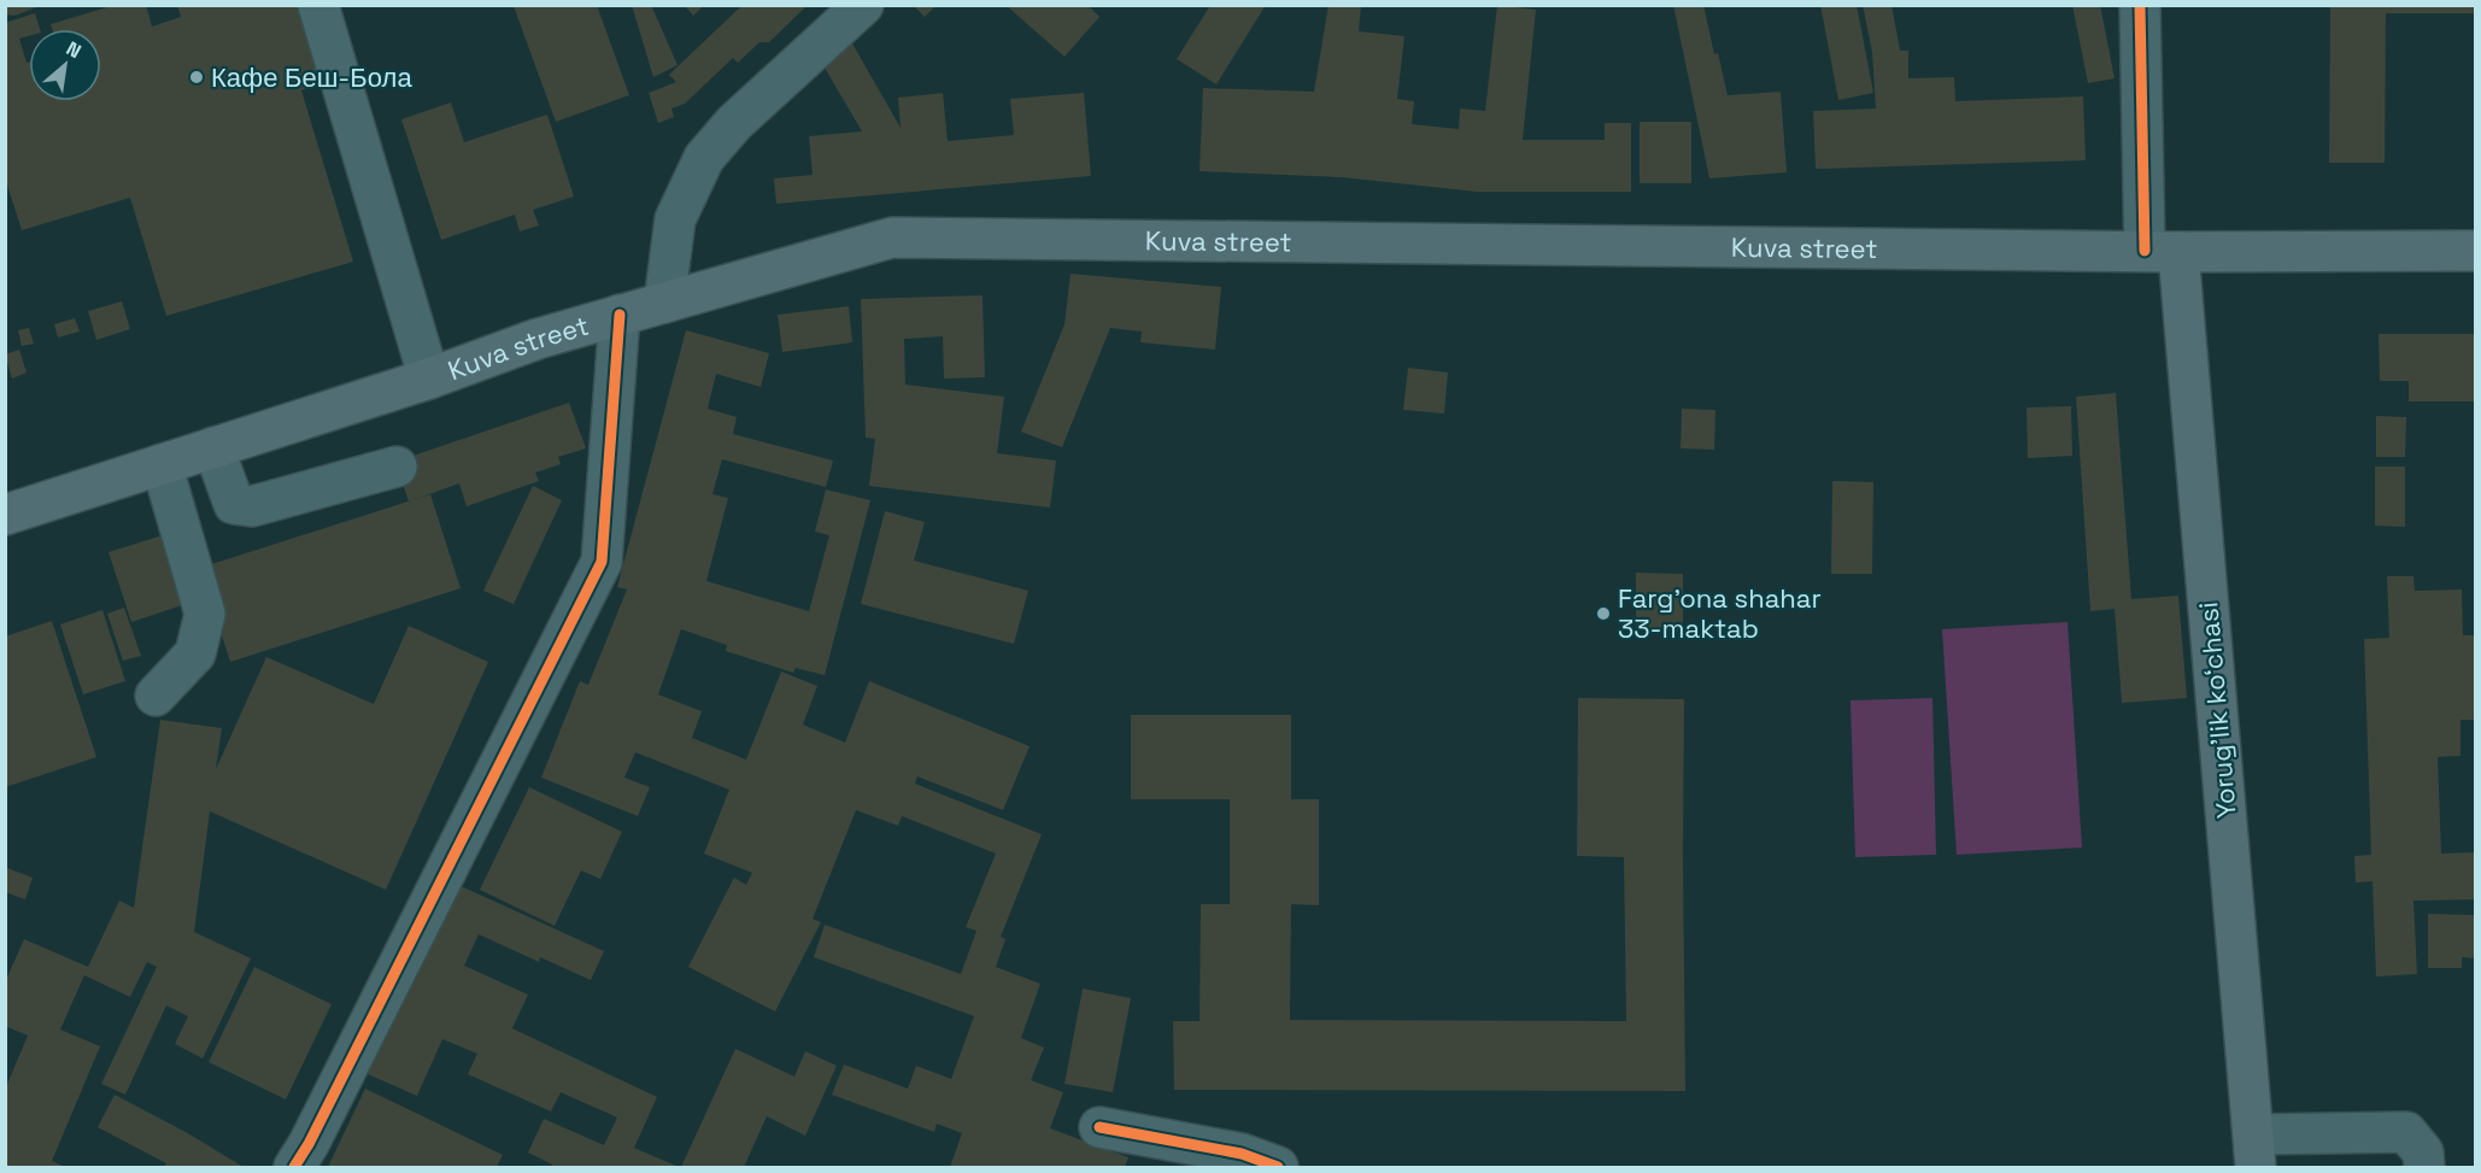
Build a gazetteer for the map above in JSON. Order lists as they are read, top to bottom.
{
  "streets": {
    "main road": ["Kuva street", "Yorug'lik koʻchasi"]
  },
  "crossings": [
    ["Kuva street", "Yorug'lik koʻchasi"]
  ],
  "places": ["Кафе Беш-Бола", "Farg'ona shahar 33-maktab"],
  "north": "top right"
}
